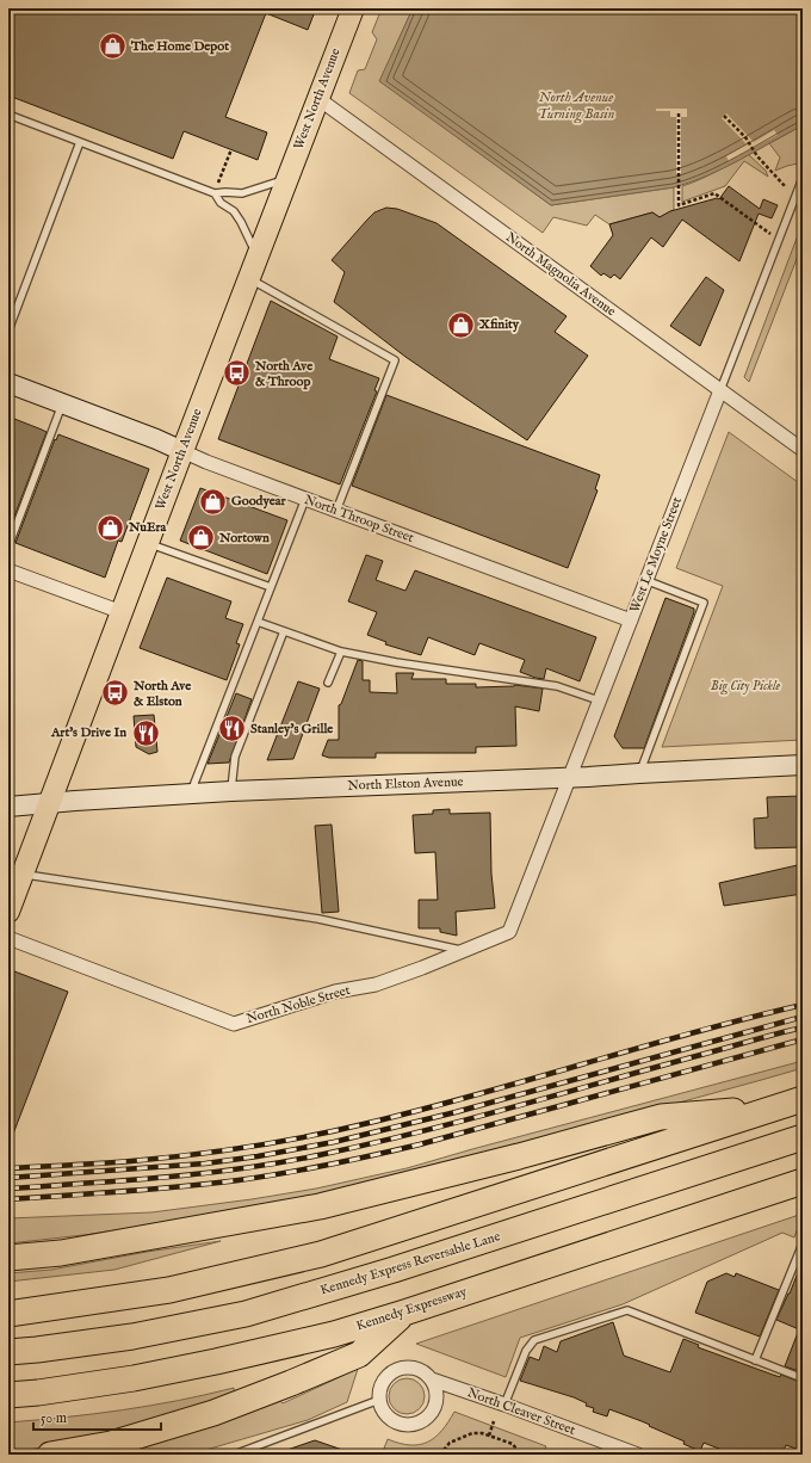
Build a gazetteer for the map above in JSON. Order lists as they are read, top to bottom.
{
  "streets": {
    "highway": ["Kennedy Express Reversable Lane", "Kennedy Expressway"],
    "main road": ["West North Avenue", "North Throop Street", "North Elston Avenue"],
    "street": [
      "North Magnolia Avenue",
      "West Le Moyne Street",
      "North Noble Street",
      "North Cleaver Street"
    ]
  },
  "crossings": [
    ["West North Avenue", "North Magnolia Avenue"],
    ["West North Avenue", "North Throop Street"],
    ["West North Avenue", "North Elston Avenue"],
    ["North Magnolia Avenue", "West Le Moyne Street"],
    ["North Throop Street", "West Le Moyne Street"],
    ["West Le Moyne Street", "North Elston Avenue"],
    ["West Le Moyne Street", "North Noble Street"]
  ],
  "water": ["North Avenue Turning Basin"],
  "parks": ["Big City Pickle"],
  "places": {
    "shop": [
      "The Home Depot",
      "Xfinity",
      "Goodyear",
      "NuEra",
      "Nortown"
    ],
    "bus stop": ["North Ave & Throop", "North Ave & Elston"],
    "restaurant": ["Stanley's Grille", "Art's Drive In"]
  },
  "scale_bar": "50 m"
}
